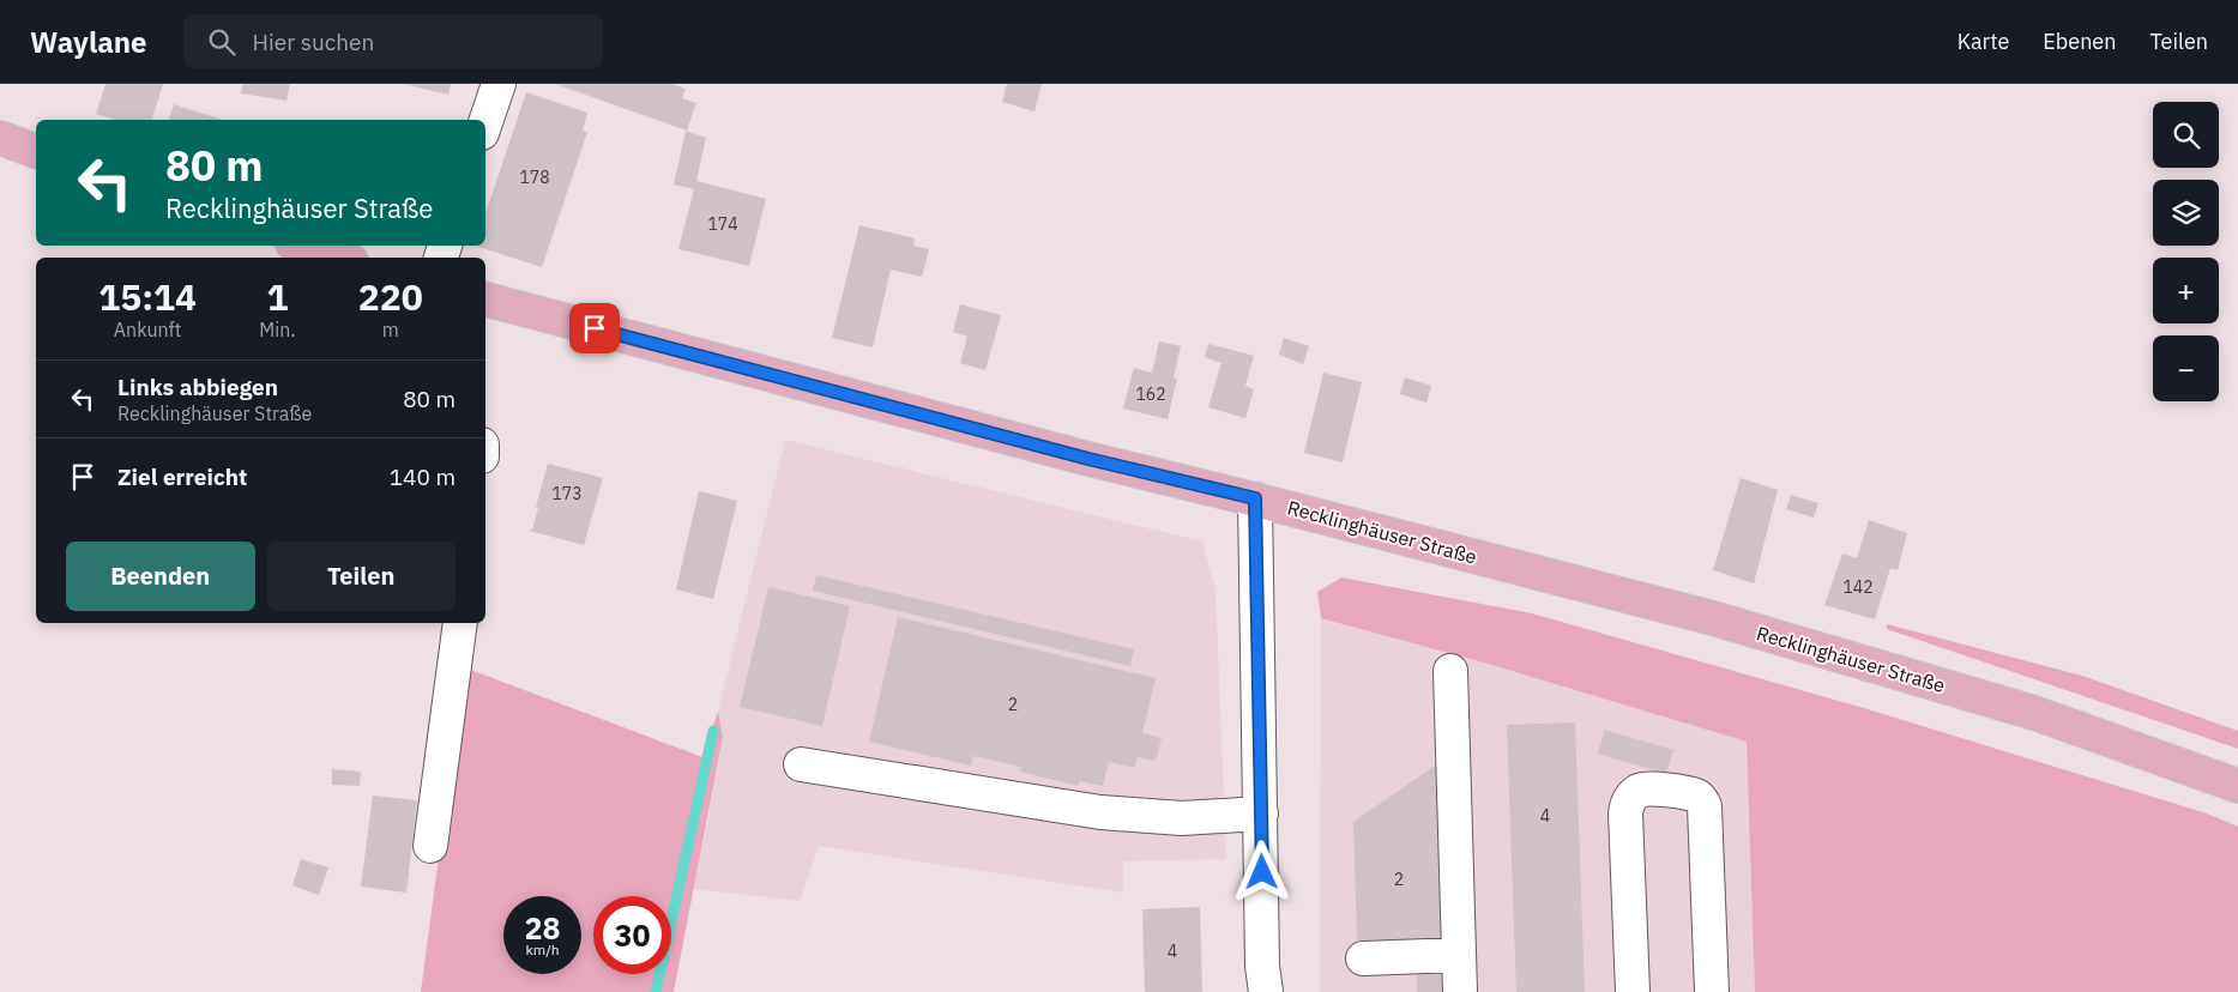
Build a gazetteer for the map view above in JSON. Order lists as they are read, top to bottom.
{
  "streets": {
    "main road": ["Recklinghäuser Straße"]
  },
  "house_numbers": [
    "178",
    "174",
    "162",
    "173",
    "142",
    "2",
    "4",
    "2",
    "4"
  ],
  "page": {
    "header": "Waylane",
    "search": "Hier suchen",
    "nav": ["Karte", "Ebenen", "Teilen"],
    "map_buttons": ["+", "−"],
    "turn": ["80 m", "Recklinghäuser Straße"],
    "eta": [
      "15:14",
      "Ankunft",
      "1",
      "Min.",
      "220",
      "m"
    ],
    "list": [
      {
        "name": "Links abbiegen",
        "note": "Recklinghäuser Straße",
        "value": "80 m"
      },
      {
        "name": "Ziel erreicht",
        "value": "140 m"
      }
    ],
    "buttons": ["Beenden", "Teilen"],
    "speed": "28 km/h",
    "limit": "30"
  }
}
